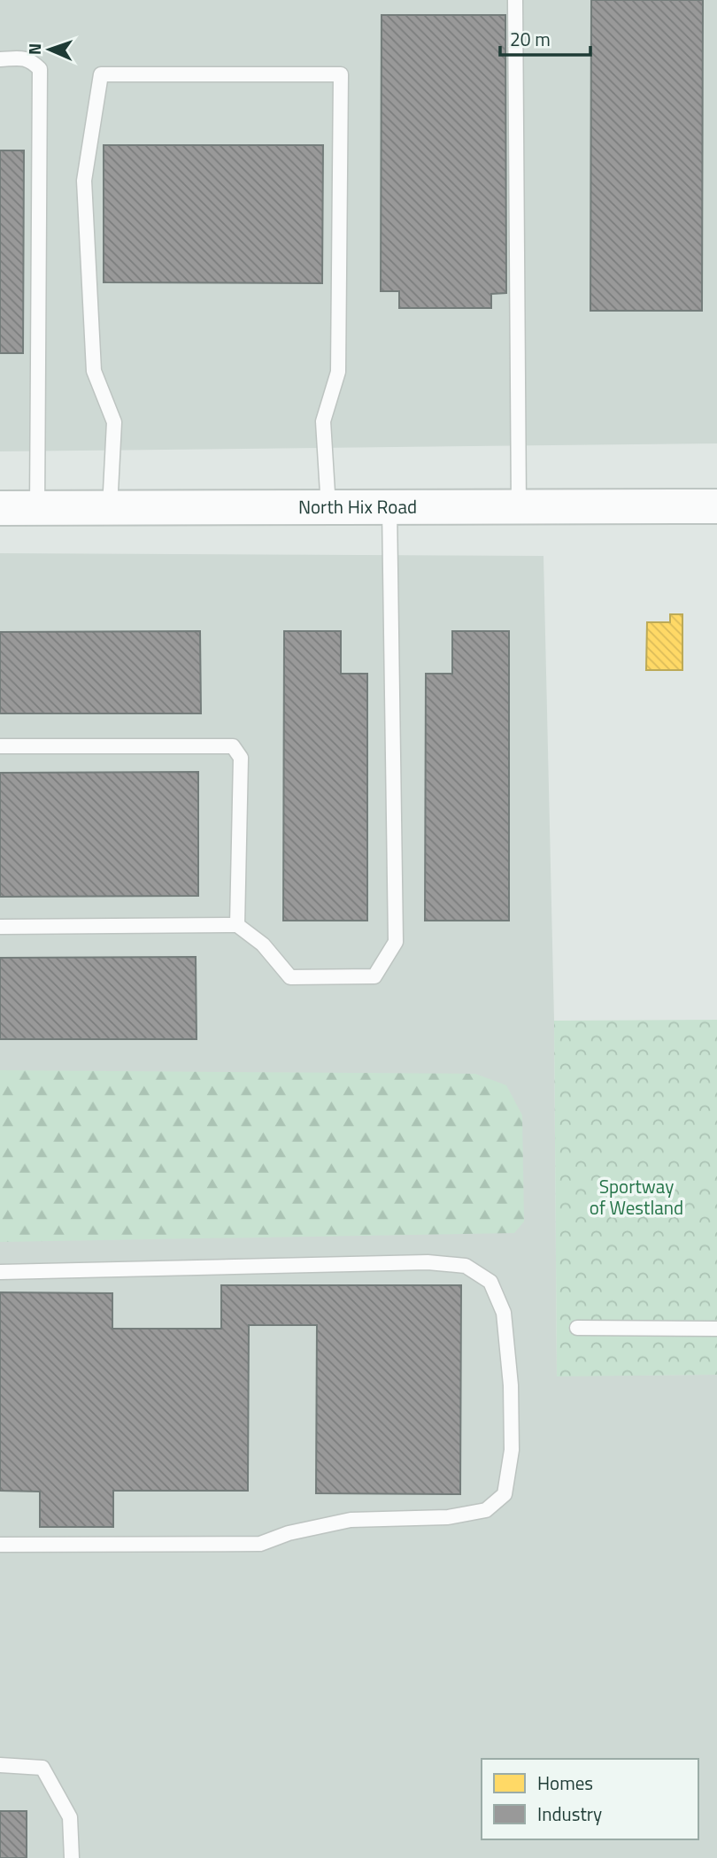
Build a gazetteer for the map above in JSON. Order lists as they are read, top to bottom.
{
  "streets": {
    "street": ["North Hix Road"]
  },
  "parks": ["Sportway of Westland"],
  "legend": ["Homes", "Industry"],
  "scale_bar": "20 m",
  "north": "left"
}
